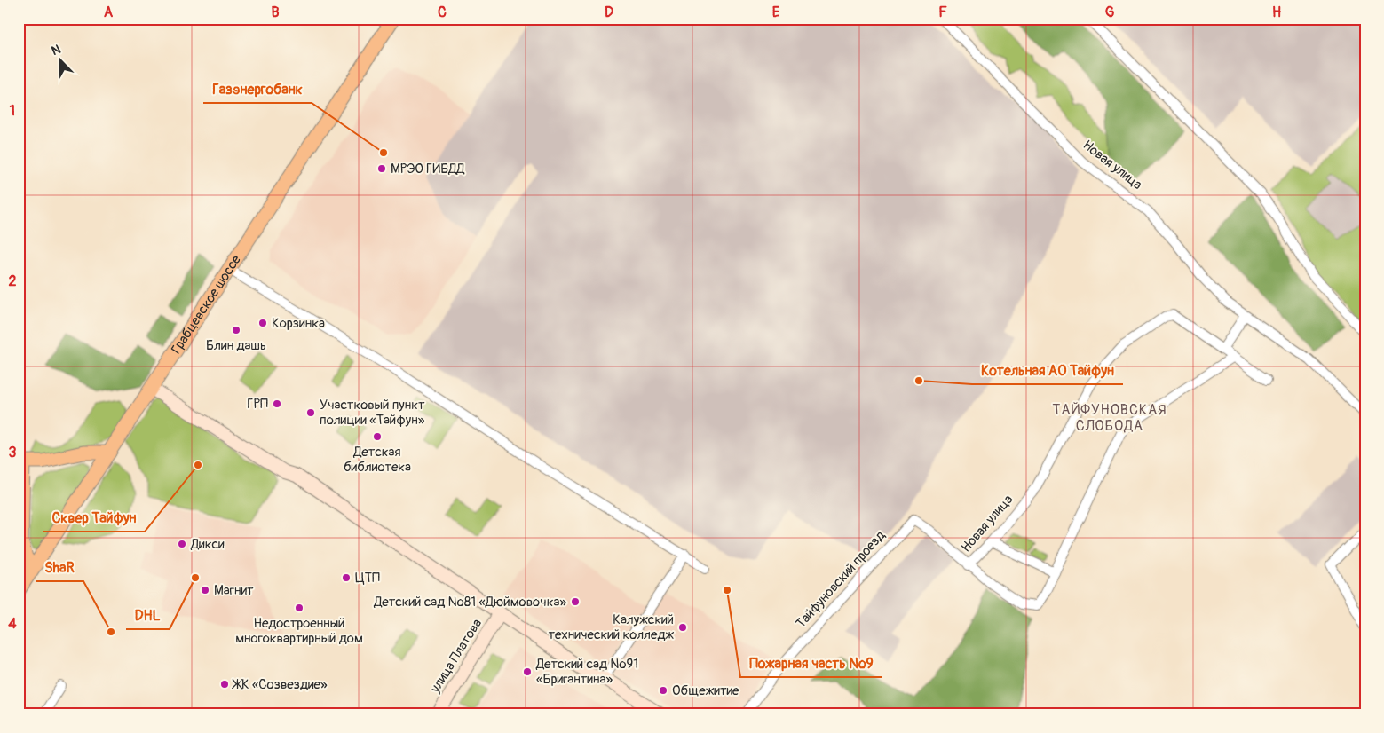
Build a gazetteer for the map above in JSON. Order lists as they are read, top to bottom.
{
  "streets": {
    "main road": ["Грабцевское шоссе"],
    "street": ["Новая улица", "Тайфуновский проезд", "улица Платова"]
  },
  "crossings": [
    ["Новая улица", "Тайфуновский проезд"]
  ],
  "districts": ["ТАЙФУНОВСКАЯ СЛОБОДА"],
  "places": [
    "Газэнергобанк",
    "МРЭО ГИБДД",
    "Корзинка",
    "Блин дашь",
    "Котельная АО Тайфун",
    "ГРП",
    "Участковый пункт полиции «Тайфун»",
    "Детская библиотека",
    "Сквер Тайфун",
    "Дикси",
    "DHL",
    "ЦТП",
    "Магнит",
    "Пожарная часть №9",
    "Детский сад №81 «Дюймовочка»",
    "Недостроенный многоквартирный дом",
    "Калужский технический колледж",
    "ShaR",
    "Детский сад №91 «Бригантина»",
    "ЖК «Созвездие»",
    "Общежитие"
  ],
  "north": "top left",
  "grid": {
    "columns": [
      "A",
      "B",
      "C",
      "D",
      "E",
      "F",
      "G",
      "H"
    ],
    "rows": [
      "1",
      "2",
      "3",
      "4"
    ]
  }
}
